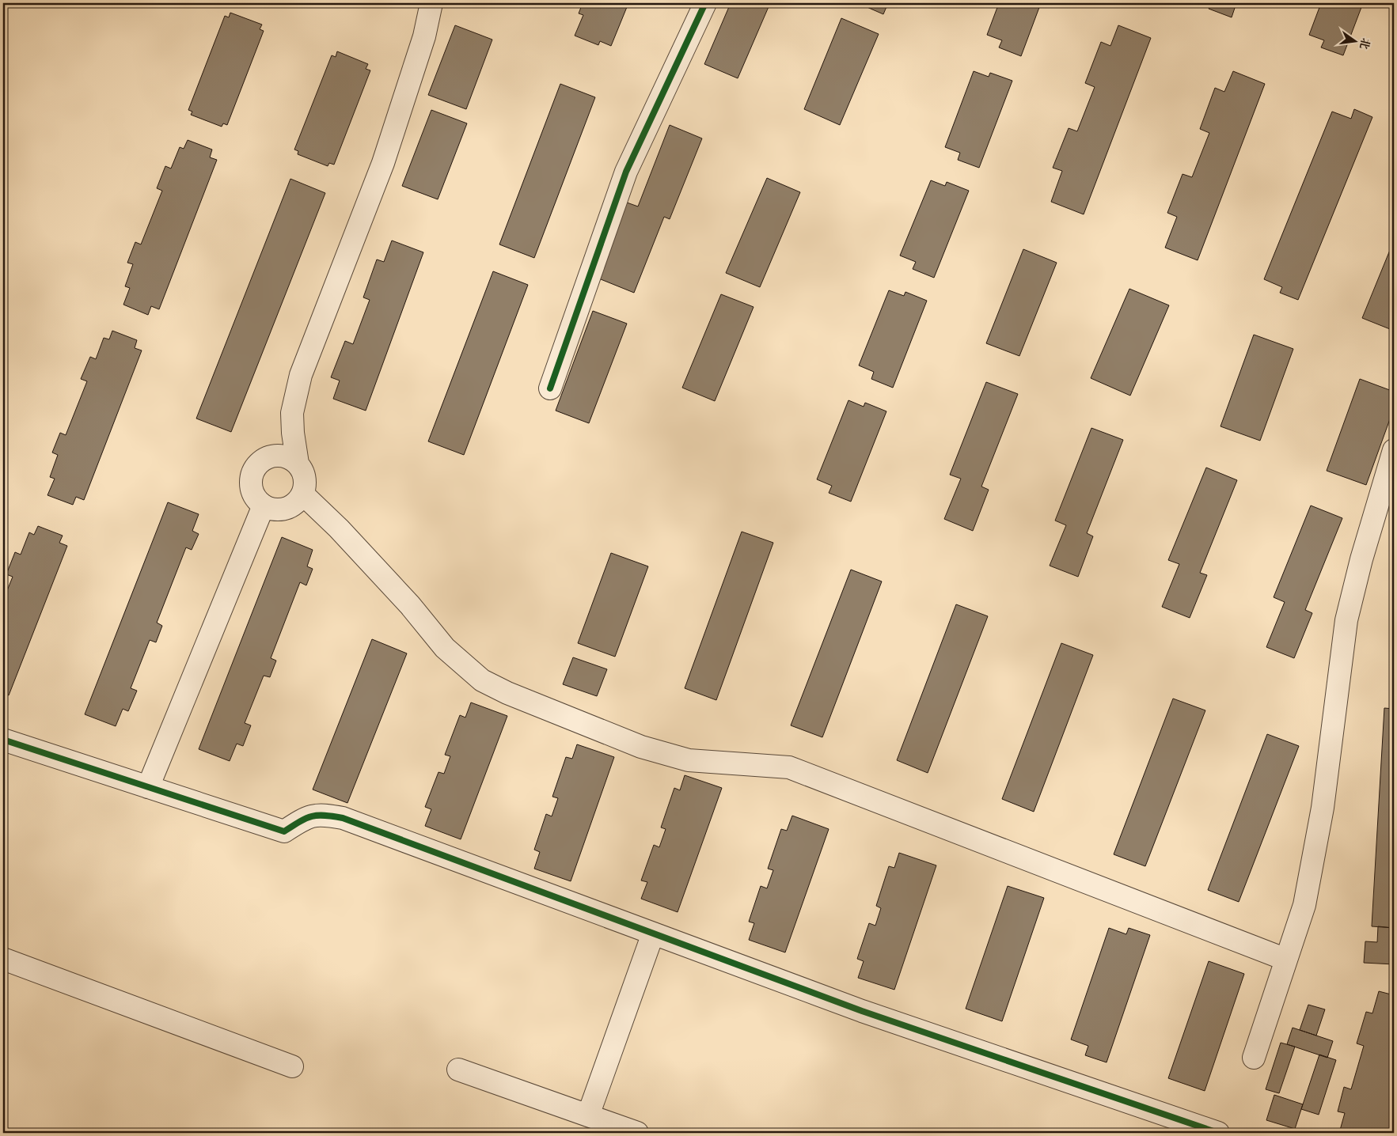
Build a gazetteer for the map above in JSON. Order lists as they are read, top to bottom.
{
  "north": "right"
}
